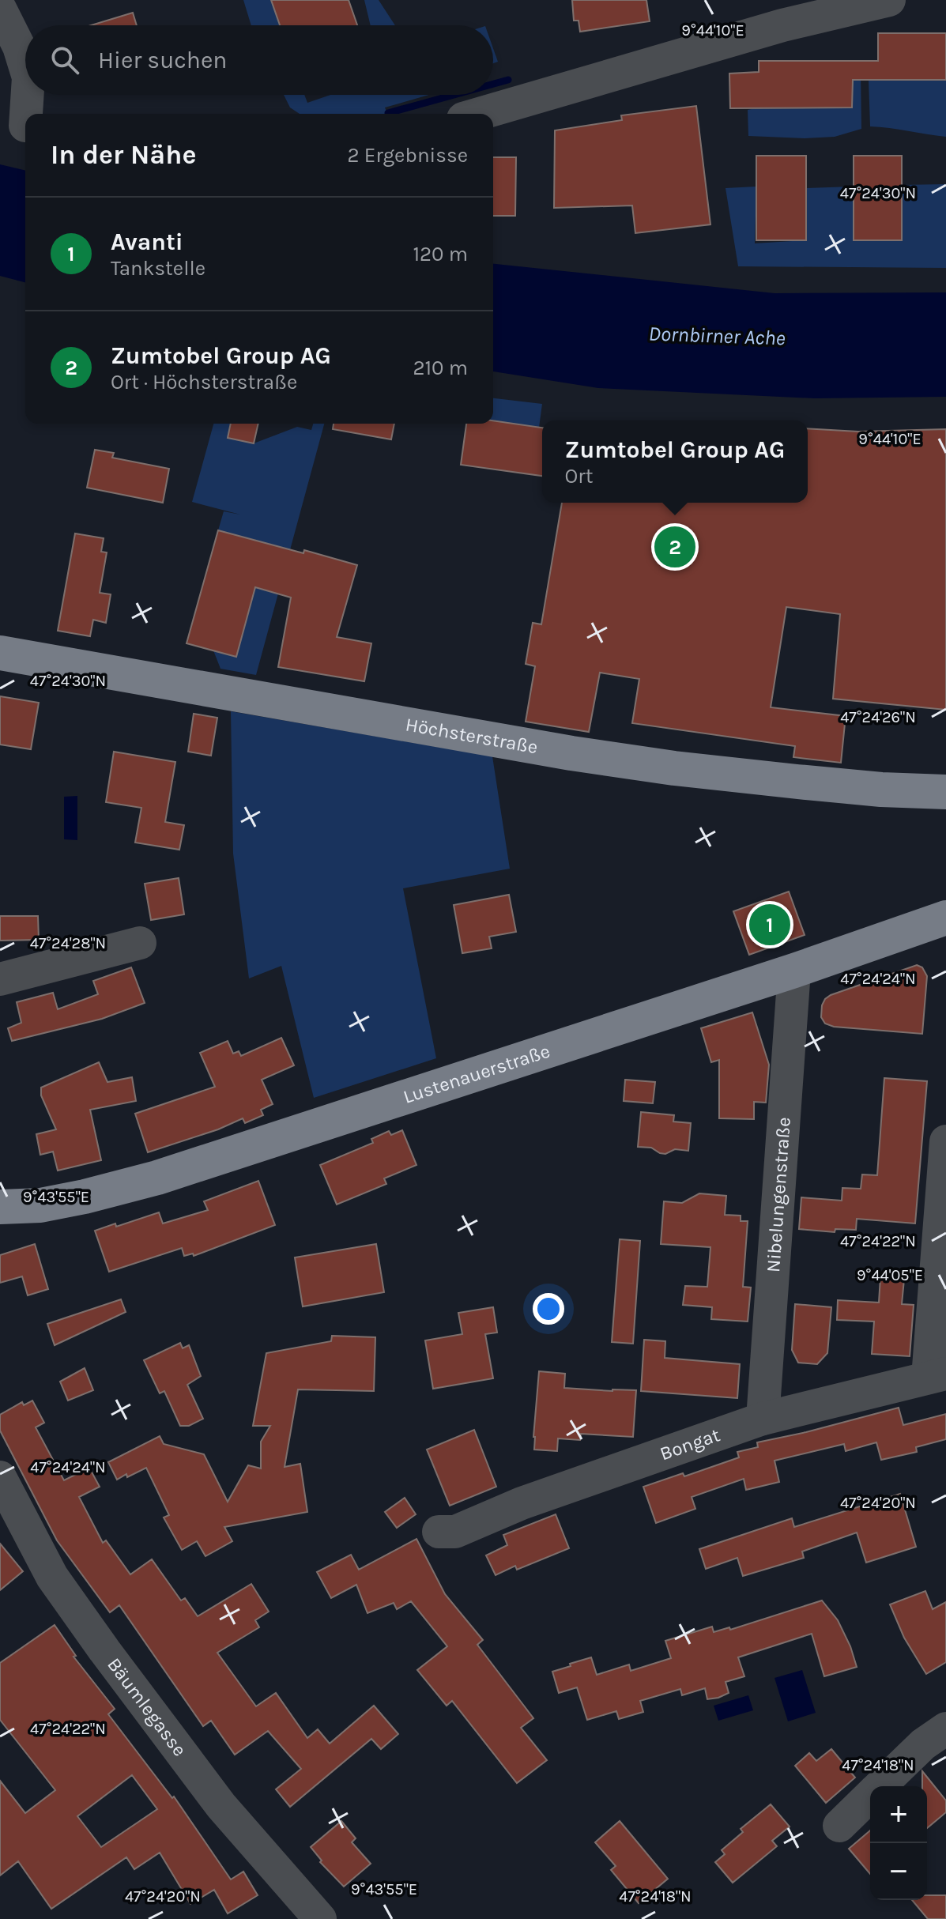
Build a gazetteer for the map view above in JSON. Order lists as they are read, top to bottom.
{
  "streets": {
    "main road": ["Höchsterstraße", "Lustenauerstraße"],
    "street": ["Nibelungenstraße", "Bongat", "Bäumlegasse"]
  },
  "crossings": [
    ["Lustenauerstraße", "Nibelungenstraße"],
    ["Nibelungenstraße", "Bongat"]
  ],
  "water": ["Dornbirner Ache"],
  "page": {
    "search": "Hier suchen",
    "heading": ["In der Nähe", "2 Ergebnisse"],
    "list": [
      {
        "mark": "1",
        "name": "Avanti",
        "note": "Tankstelle",
        "value": "120 m"
      },
      {
        "mark": "2",
        "name": "Zumtobel Group AG",
        "note": "Ort · Höchsterstraße",
        "value": "210 m"
      }
    ],
    "popup": ["Zumtobel Group AG", "Ort"],
    "pins": ["2", "1"],
    "map_buttons": ["+", "−"]
  },
  "coordinates": [
    "9°44'10\"E",
    "47°24'30\"N",
    "47°24'26\"N",
    "47°24'28\"N",
    "47°24'24\"N",
    "9°43'55\"E",
    "47°24'22\"N",
    "9°44'05\"E",
    "47°24'20\"N",
    "47°24'18\"N"
  ]
}
